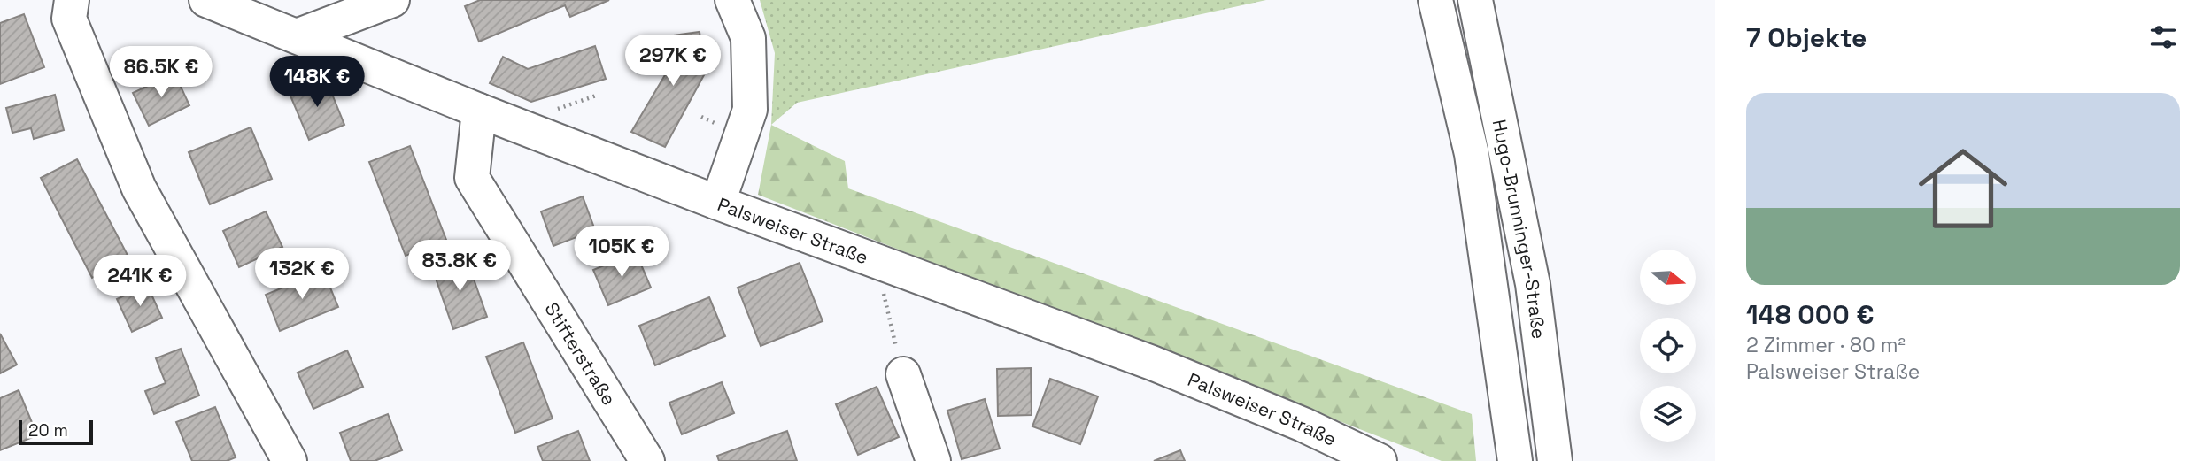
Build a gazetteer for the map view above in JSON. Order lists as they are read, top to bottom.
{
  "streets": {
    "main road": ["Hugo-Brunninger-Straße", "Palsweiser Straße", "Stifterstraße"]
  },
  "crossings": [
    ["Palsweiser Straße", "Stifterstraße"]
  ],
  "scale_bar": "20 m",
  "north": "right",
  "page": {
    "heading": "7 Objekte",
    "price": [
      "297K €",
      "86.5K €",
      "148K €",
      "105K €",
      "83.8K €",
      "132K €",
      "241K €"
    ],
    "list": [
      {
        "name": "148 000 €",
        "note": "2 Zimmer · 80 m² · Palsweiser Straße"
      }
    ],
    "scale": "20 m"
  }
}
